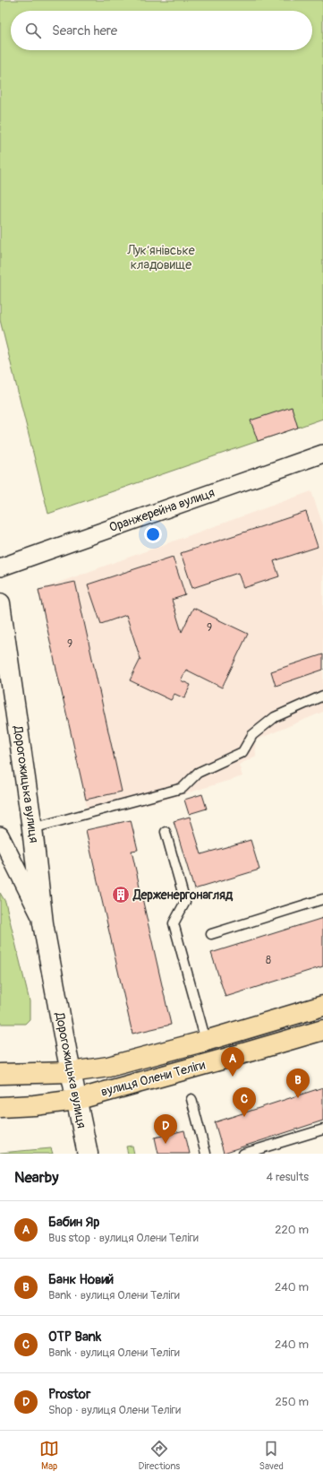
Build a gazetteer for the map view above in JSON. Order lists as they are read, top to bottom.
{
  "streets": {
    "main road": ["вулиця Олени Теліги"],
    "street": ["Оранжерейна вулиця", "Дорогожицька вулиця"]
  },
  "crossings": [
    ["Дорогожицька вулиця", "вулиця Олени Теліги"]
  ],
  "parks": ["Лукʼянівське кладовище"],
  "places": {
    "building": ["Держенергонагляд"]
  },
  "house_numbers": ["9", "9", "8"],
  "page": {
    "search": "Search here",
    "pins": [
      "A",
      "B",
      "C",
      "D"
    ],
    "heading": ["Nearby", "4 results"],
    "list": [
      {
        "mark": "A",
        "name": "Бабин Яр",
        "note": "Bus stop · вулиця Олени Теліги",
        "value": "220 m"
      },
      {
        "mark": "B",
        "name": "Банк Новий",
        "note": "Bank · вулиця Олени Теліги",
        "value": "240 m"
      },
      {
        "mark": "C",
        "name": "OTP Bank",
        "note": "Bank · вулиця Олени Теліги",
        "value": "240 m"
      },
      {
        "mark": "D",
        "name": "Prostor",
        "note": "Shop · вулиця Олени Теліги",
        "value": "250 m"
      }
    ],
    "nav": ["Map", "Directions", "Saved"]
  }
}
